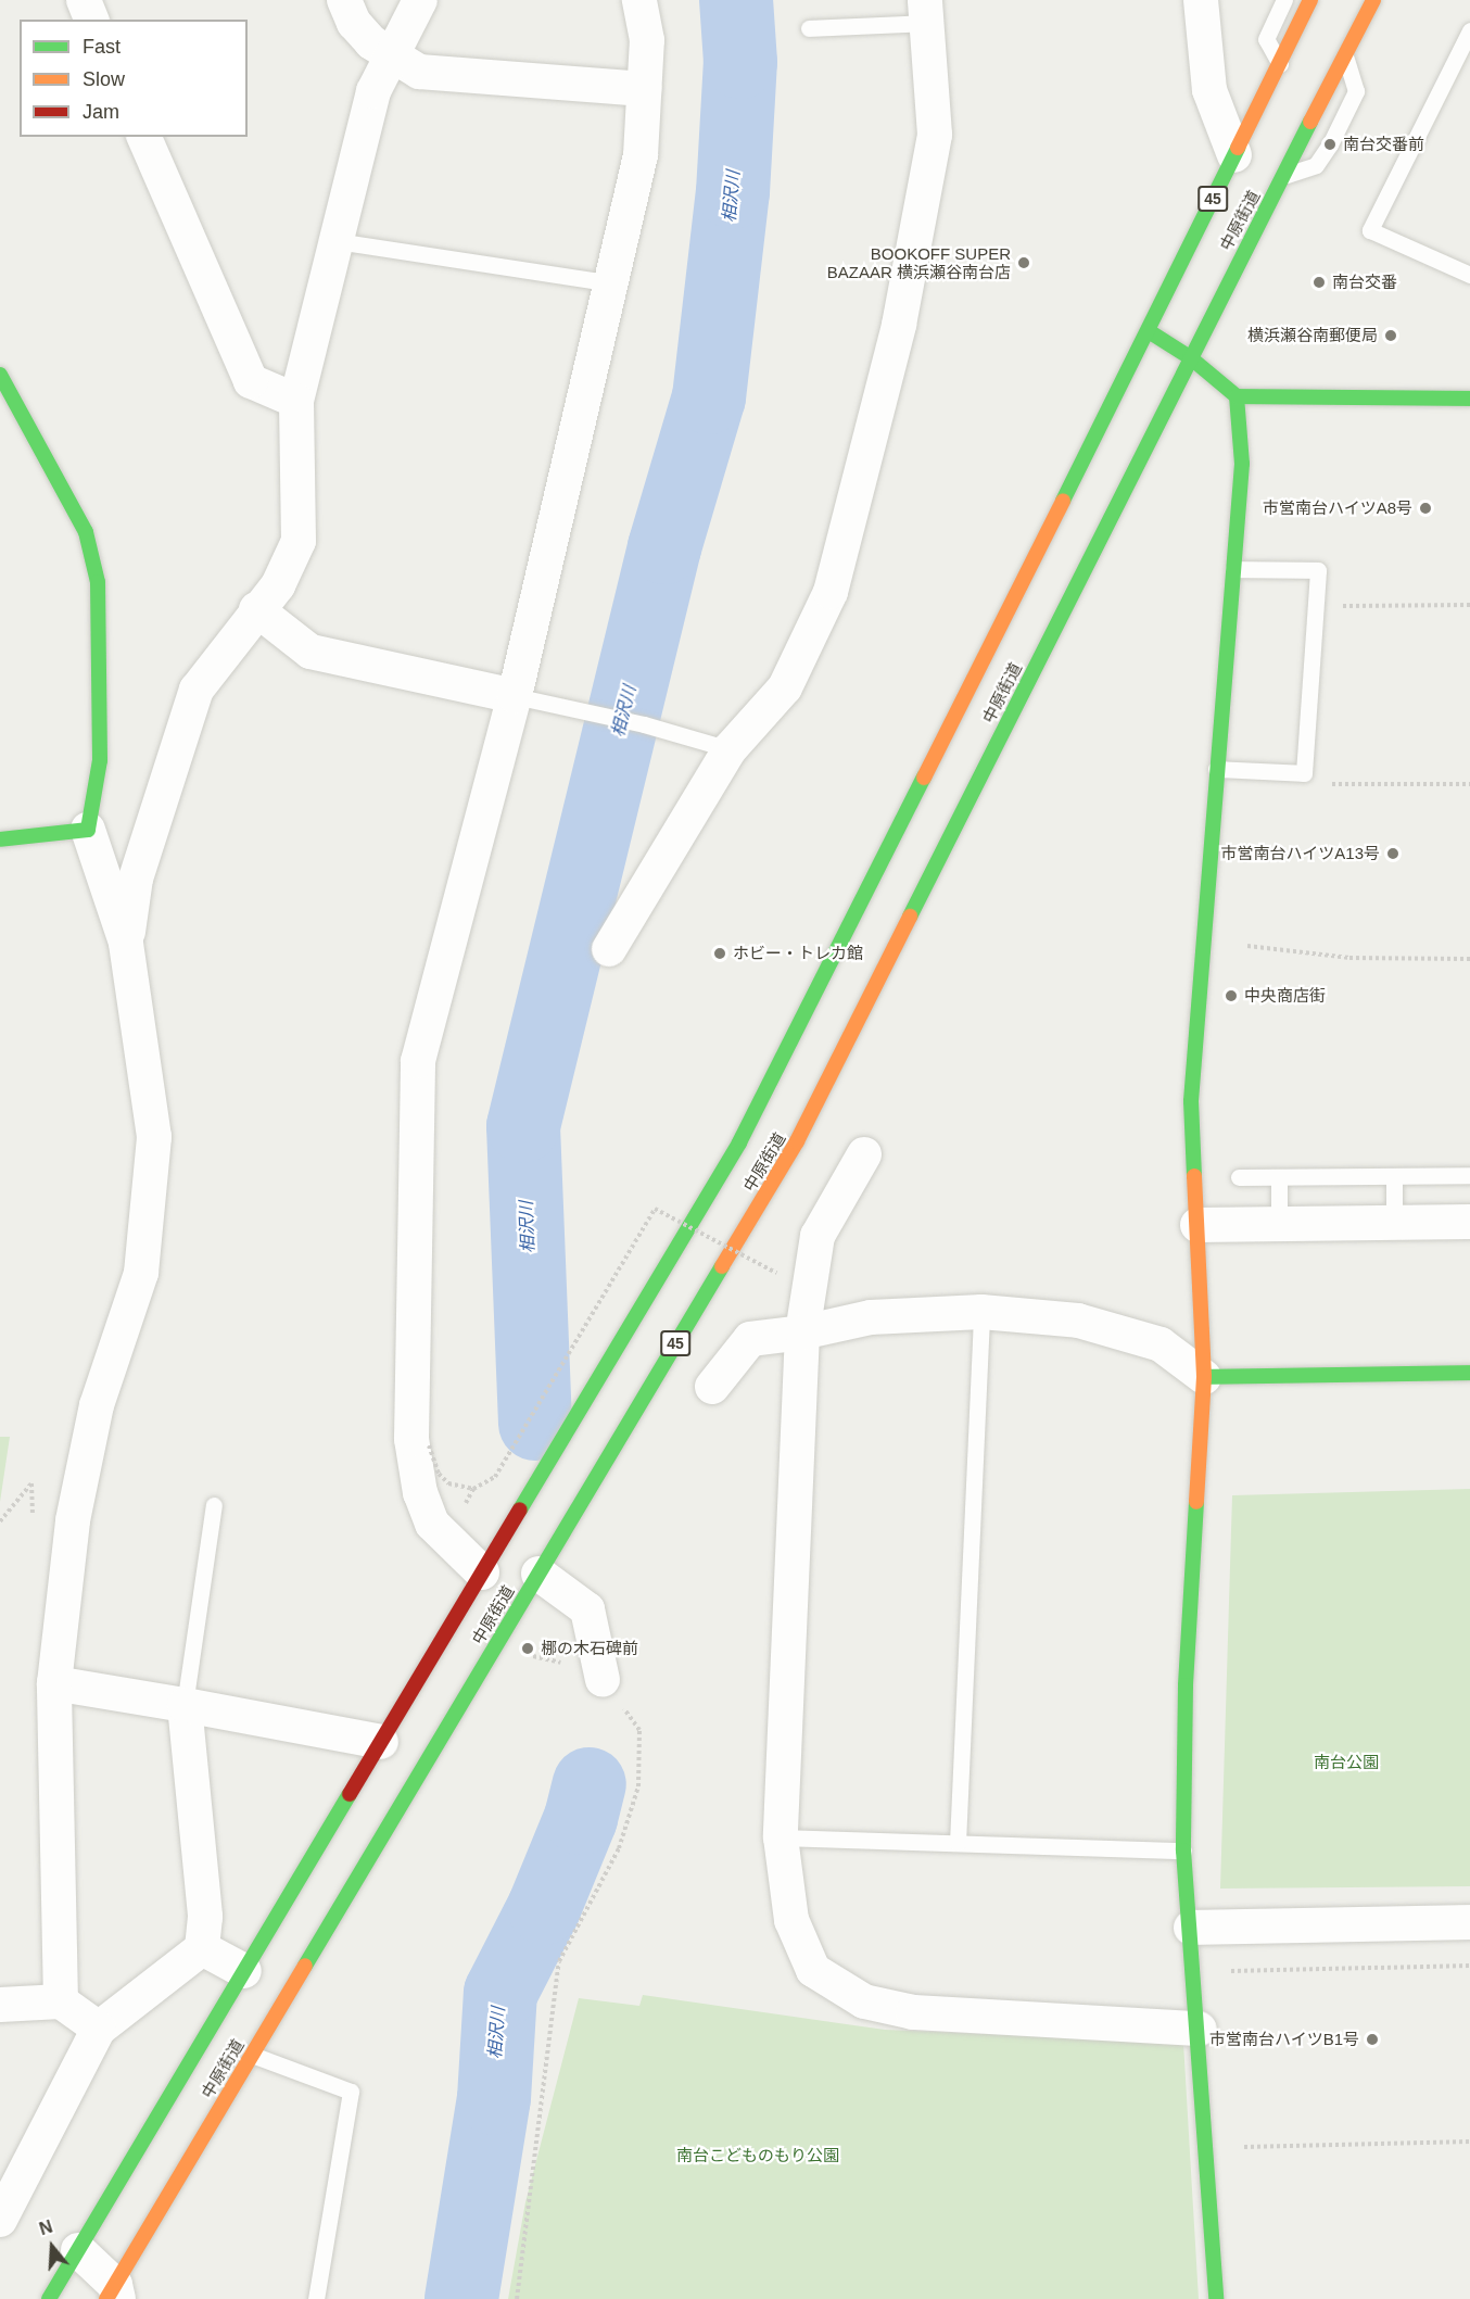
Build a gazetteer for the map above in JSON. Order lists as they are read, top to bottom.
{
  "streets": {
    "main road": ["45", "中原街道"]
  },
  "water": ["相沢川"],
  "parks": ["南台公園", "南台こどものもり公園"],
  "places": [
    "南台交番前",
    "BOOKOFF SUPER BAZAAR 横浜瀬谷南台店",
    "南台交番",
    "横浜瀬谷南郵便局",
    "市営南台ハイツA8号",
    "市営南台ハイツA13号",
    "ホビー・トレカ館",
    "中央商店街",
    "梛の木石碑前",
    "市営南台ハイツB1号"
  ],
  "legend": ["Fast", "Slow", "Jam"],
  "north": "top"
}
